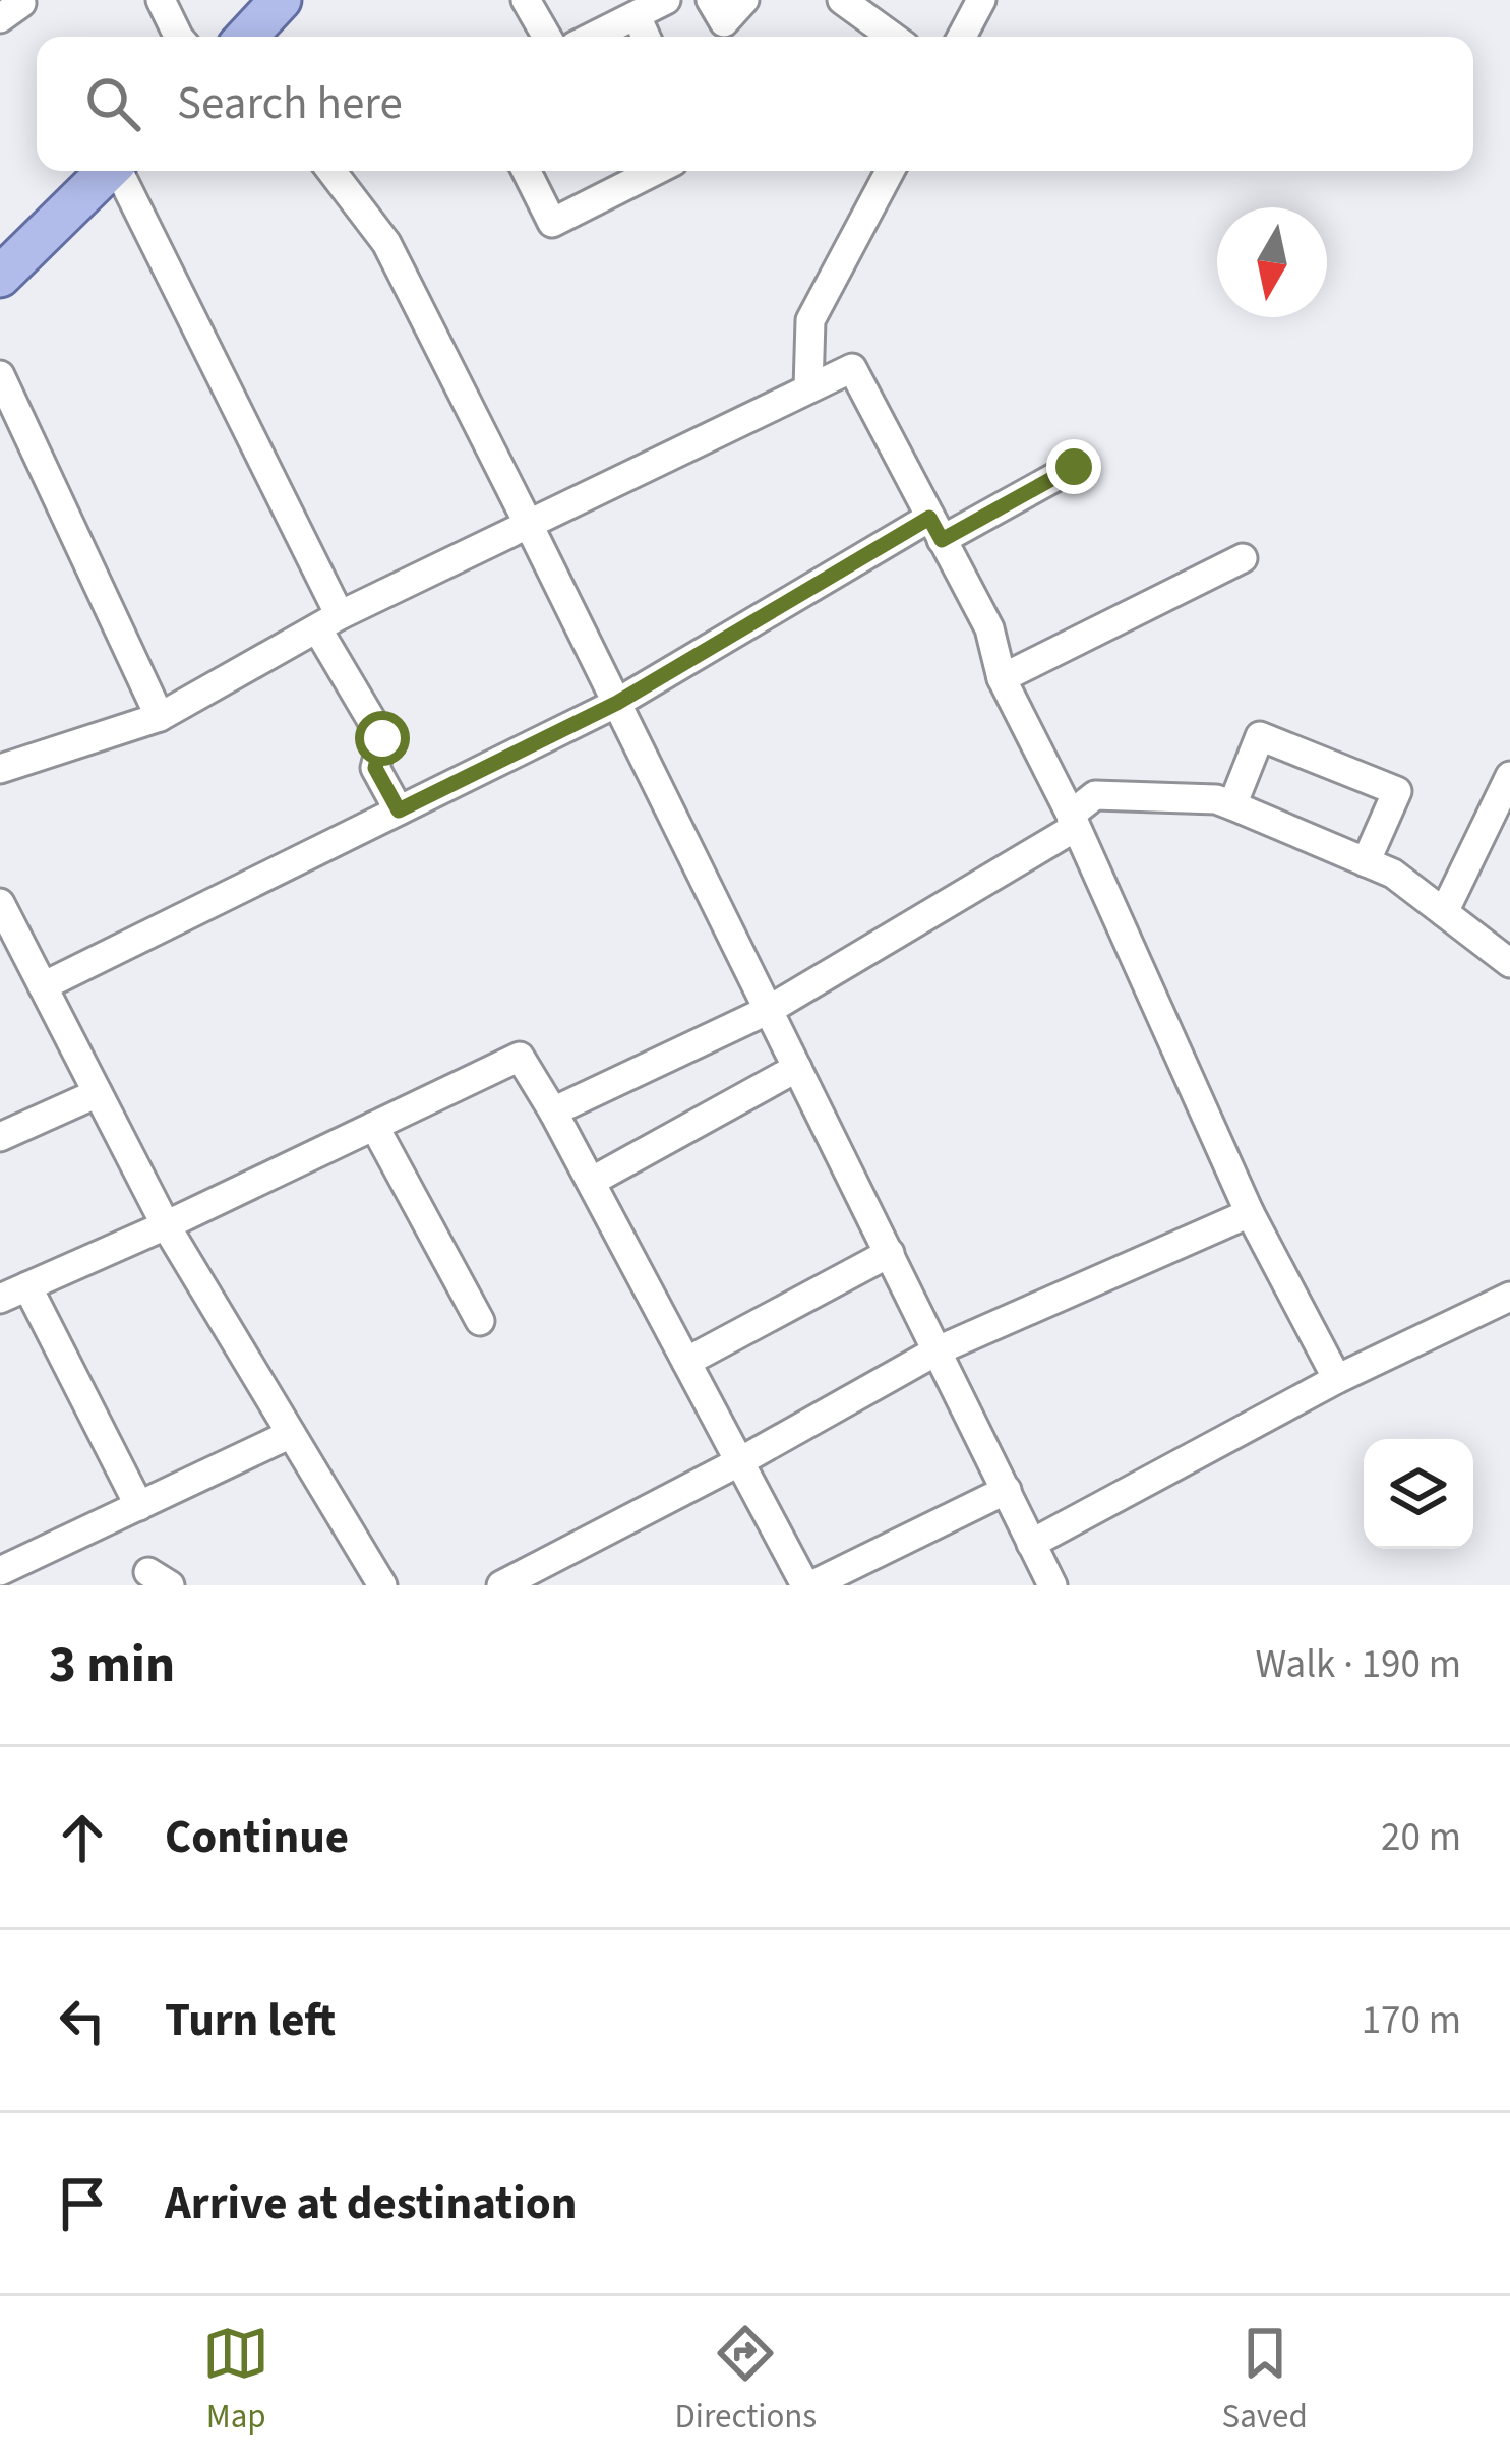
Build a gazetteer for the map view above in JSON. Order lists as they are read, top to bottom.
{
  "north": "bottom",
  "page": {
    "search": "Search here",
    "heading": ["3 min", "Walk · 190 m"],
    "list": [
      ["Continue", "20 m"],
      ["Turn left", "170 m"],
      "Arrive at destination"
    ],
    "nav": ["Map", "Directions", "Saved"]
  }
}
